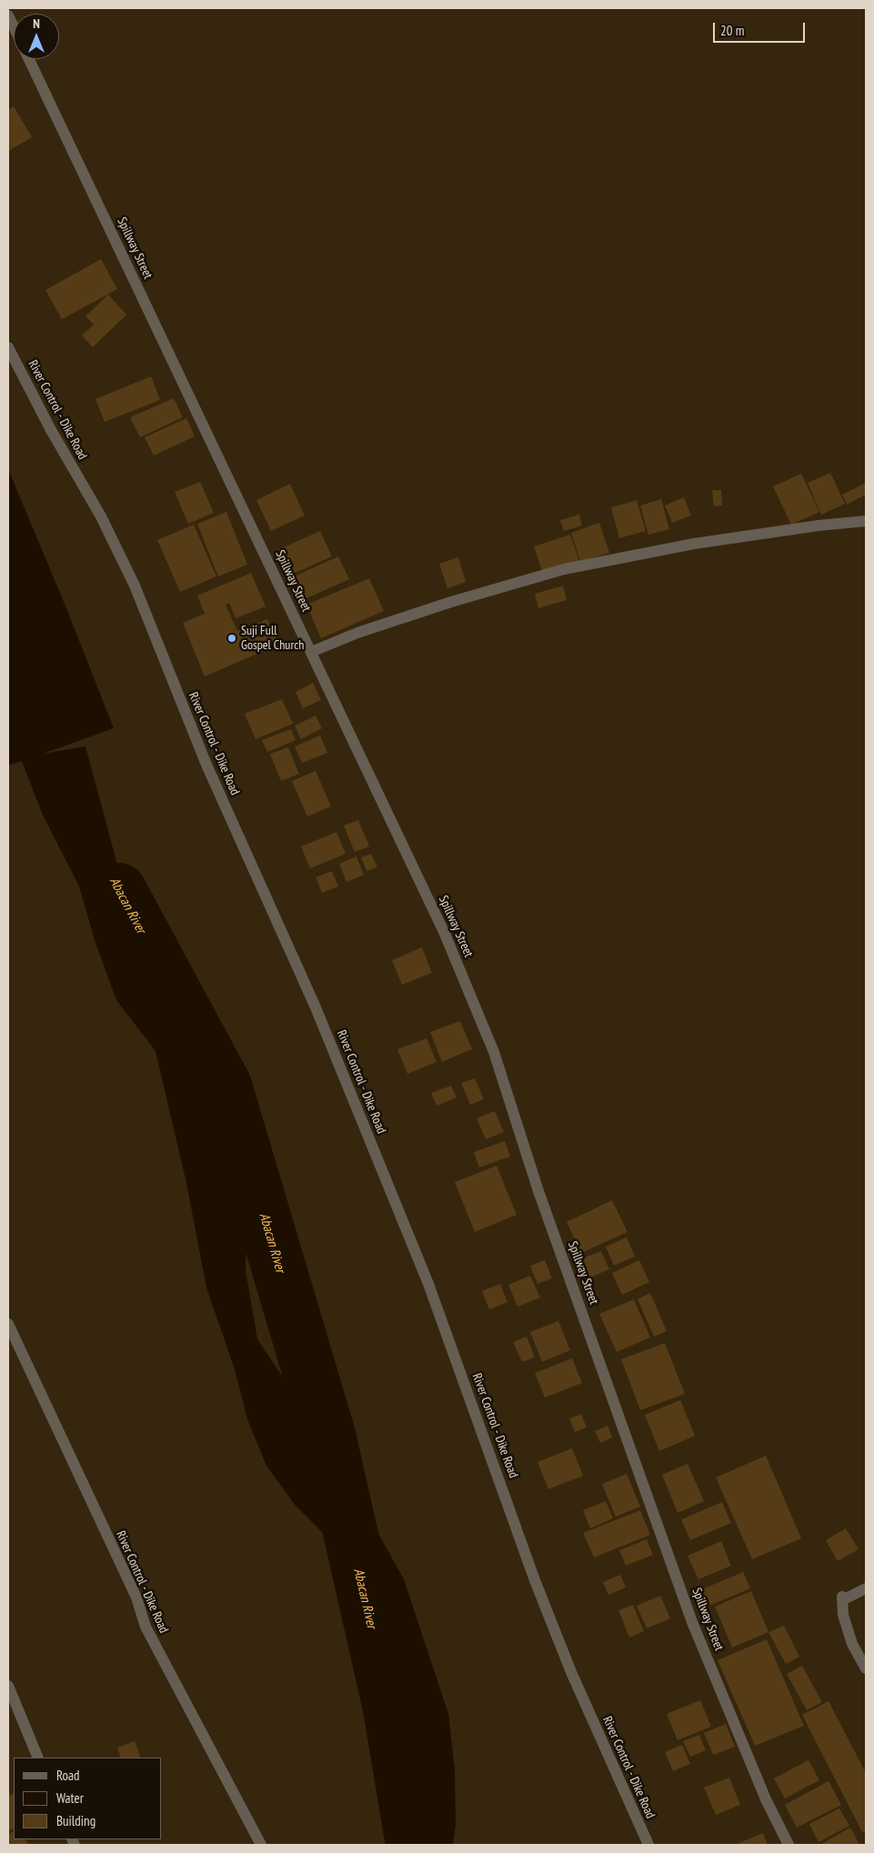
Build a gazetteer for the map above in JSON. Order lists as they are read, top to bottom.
{
  "streets": {
    "street": ["Spillway Street", "River Control - Dike Road"]
  },
  "water": ["Abacan River"],
  "places": ["Suji Full Gospel Church"],
  "legend": ["Road", "Water", "Building"],
  "scale_bar": "20 m",
  "north": "top"
}
